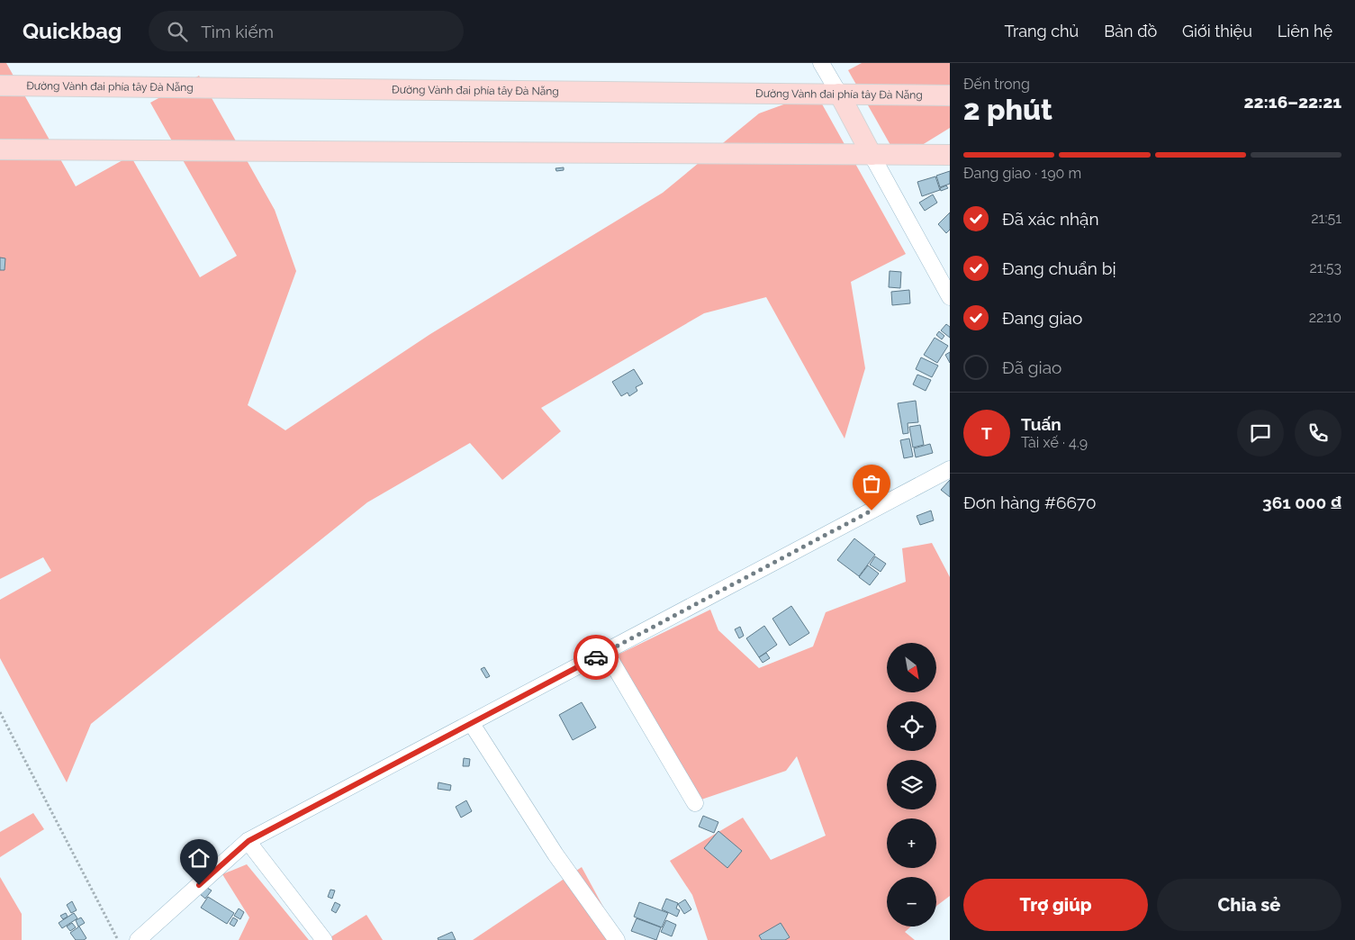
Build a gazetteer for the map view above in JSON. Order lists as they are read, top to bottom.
{
  "streets": {
    "main road": ["Đường Vành đai phía tây Đà Nẵng"]
  },
  "north": "bottom right",
  "page": {
    "header": "Quickbag",
    "search": "Tìm kiếm",
    "nav": [
      "Trang chủ",
      "Bản đồ",
      "Giới thiệu",
      "Liên hệ"
    ],
    "heading": ["2 phút", "Đến trong", "22:16–22:21"],
    "panel": [
      "Tuấn",
      "Tài xế · 4.9",
      "Đơn hàng #6670",
      "361 000 ₫"
    ],
    "bar": "Đang giao · 190 m",
    "list": [
      ["Đã xác nhận", "21:51"],
      ["Đang chuẩn bị", "21:53"],
      ["Đang giao", "22:10"],
      "Đã giao"
    ],
    "round": "T",
    "map_buttons": ["+", "−"],
    "buttons": ["Trợ giúp", "Chia sẻ"]
  }
}
